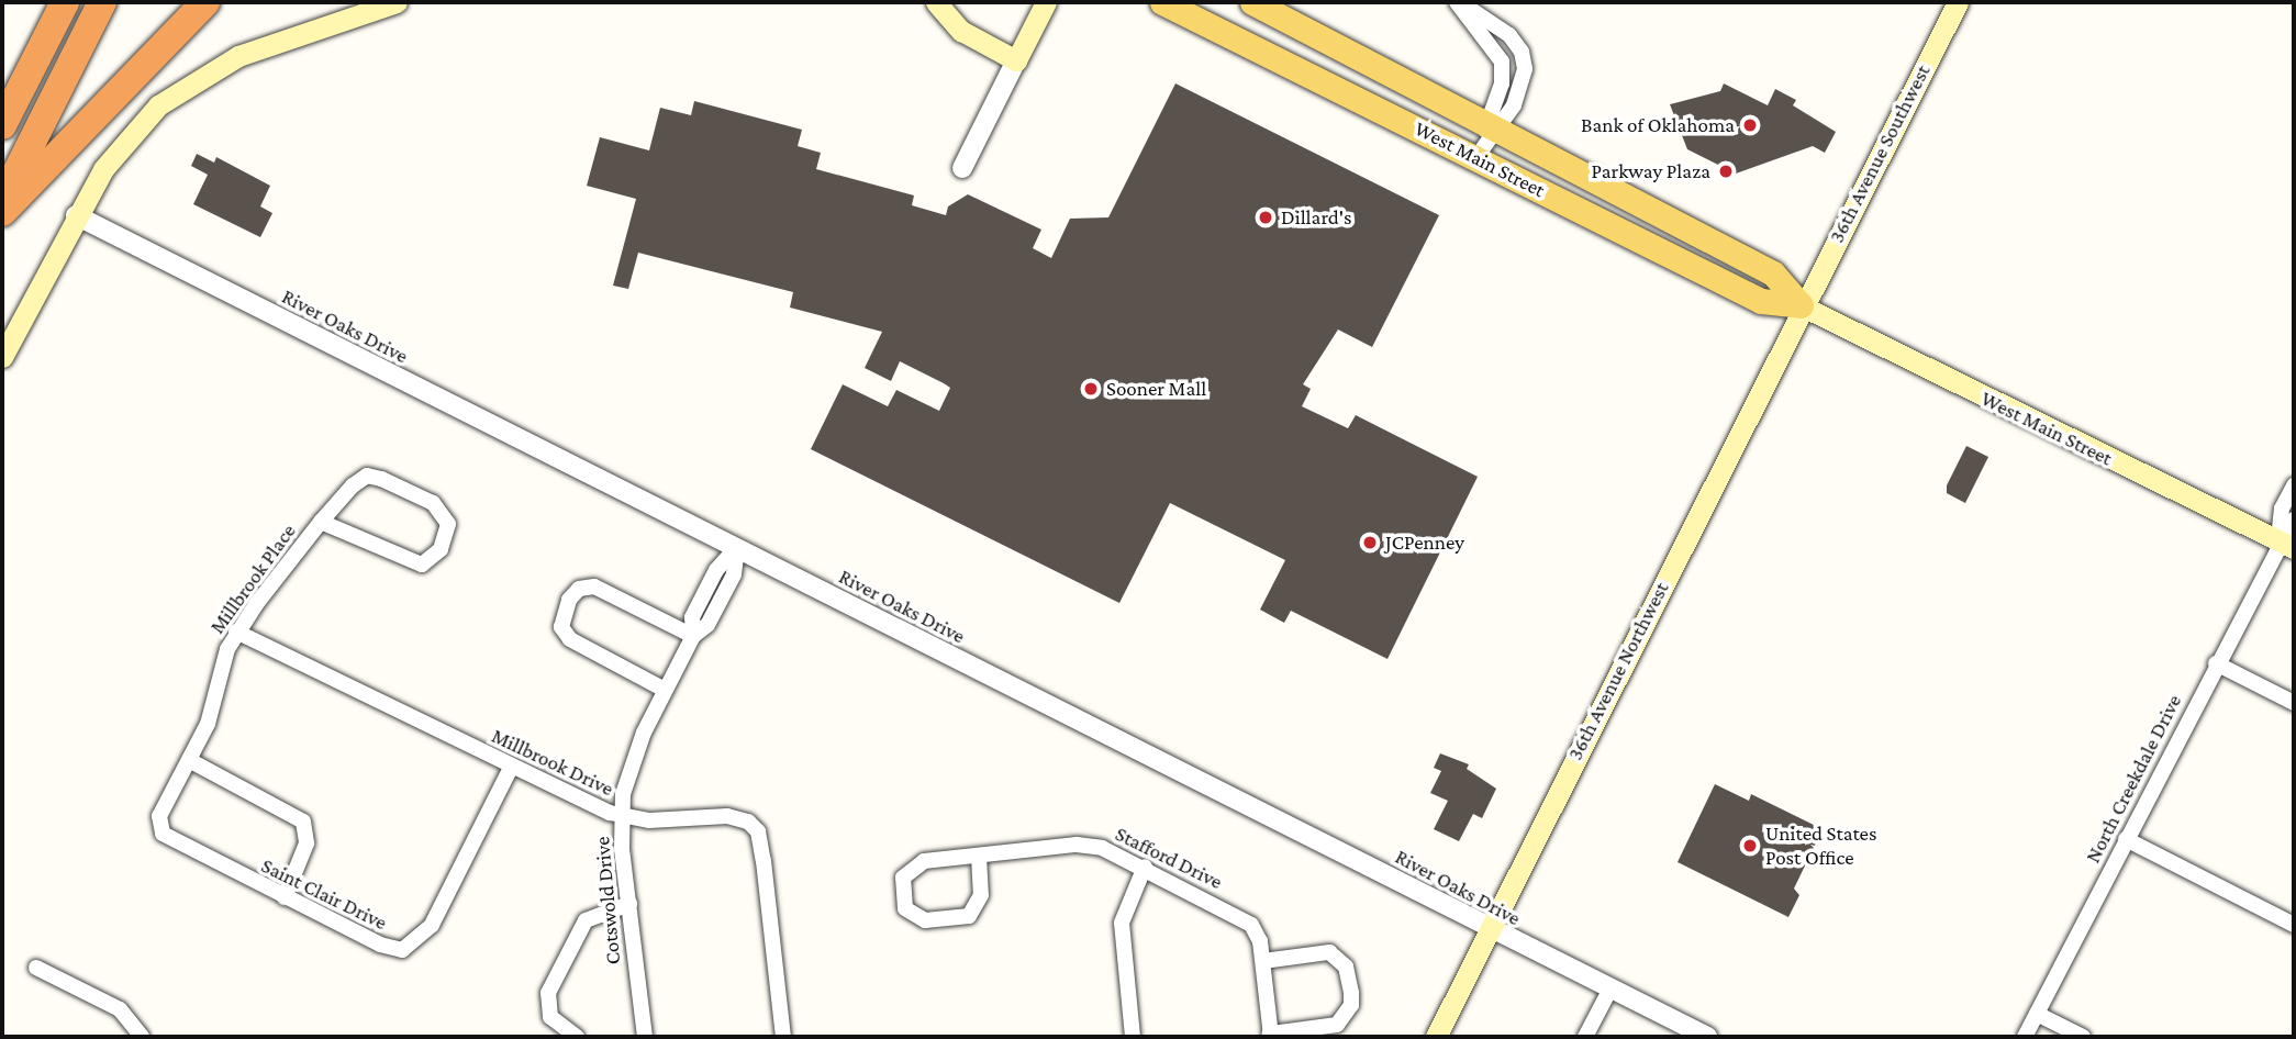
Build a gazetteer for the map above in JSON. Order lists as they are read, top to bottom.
{
  "streets": {
    "main road": ["36th Avenue Southwest", "West Main Street", "36th Avenue Northwest"],
    "street": [
      "River Oaks Drive",
      "Millbrook Place",
      "Millbrook Drive",
      "North Creekdale Drive",
      "Stafford Drive",
      "Saint Clair Drive",
      "Cotswold Drive"
    ]
  },
  "crossings": [
    ["36th Avenue Southwest", "West Main Street"],
    ["36th Avenue Southwest", "36th Avenue Northwest"],
    ["West Main Street", "36th Avenue Northwest"],
    ["West Main Street", "North Creekdale Drive"],
    ["River Oaks Drive", "36th Avenue Northwest"],
    ["River Oaks Drive", "Cotswold Drive"],
    ["Millbrook Place", "Millbrook Drive"],
    ["Millbrook Place", "Saint Clair Drive"],
    ["Millbrook Drive", "Saint Clair Drive"],
    ["Millbrook Drive", "Cotswold Drive"]
  ],
  "places": [
    "Bank of Oklahoma",
    "Parkway Plaza",
    "Dillard's",
    "Sooner Mall",
    "JCPenney",
    "United States Post Office"
  ]
}
